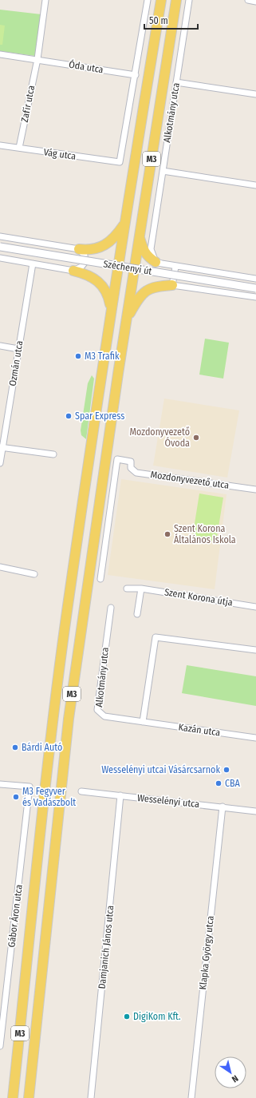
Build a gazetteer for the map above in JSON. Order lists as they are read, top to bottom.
{
  "streets": {
    "main road": ["M3"],
    "street": [
      "Óda utca",
      "Zafír utca",
      "Alkotmány utca",
      "Vág utca",
      "Széchenyi út",
      "Ozmán utca",
      "Mozdonyvezető utca",
      "Szent Korona útja",
      "Kazán utca",
      "Wesselényi utca",
      "Gábor Áron utca",
      "Damjanich János utca",
      "Klapka György utca"
    ]
  },
  "crossings": [
    ["Óda utca", "Zafír utca"],
    ["Óda utca", "Vág utca"],
    ["Zafír utca", "Vág utca"],
    ["Alkotmány utca", "Kazán utca"],
    ["Wesselényi utca", "Damjanich János utca"],
    ["Wesselényi utca", "Klapka György utca"]
  ],
  "places": [
    "M3 Trafik",
    "Spar Express",
    "Mozdonyvezető Óvoda",
    "Szent Korona Általános Iskola",
    "Bárdi Autó",
    "Wesselényi utcai Vásárcsarnok",
    "CBA",
    "M3 Fegyver és Vadászbolt",
    "DigiKom Kft."
  ],
  "scale_bar": "50 m",
  "north": "bottom right"
}
